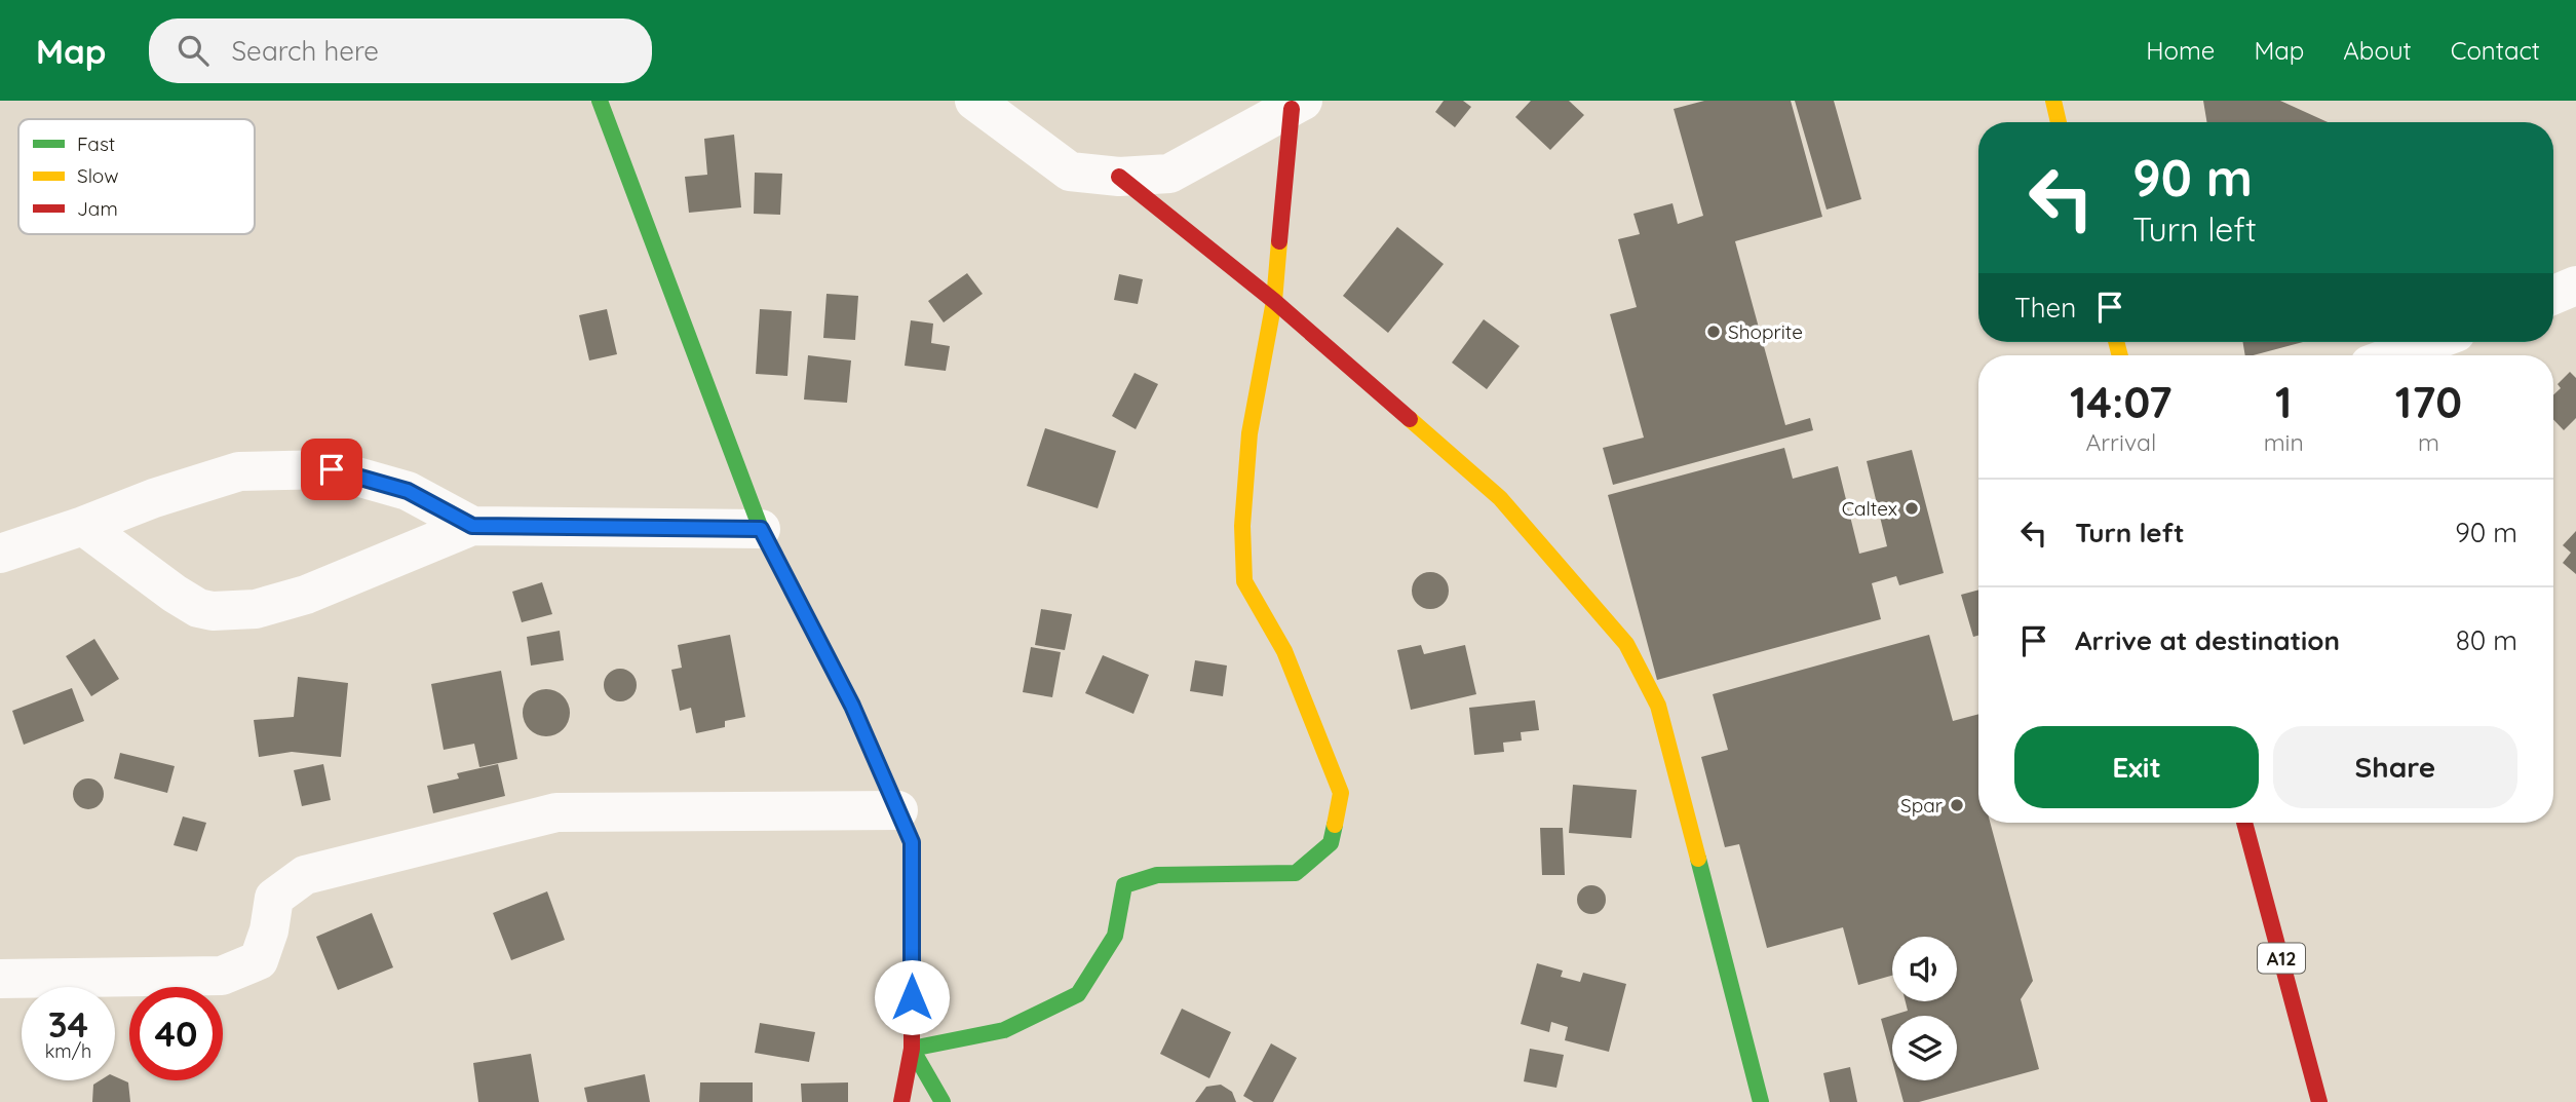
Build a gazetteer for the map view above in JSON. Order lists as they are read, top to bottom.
{
  "streets": {
    "street": ["A12"]
  },
  "places": ["Shoprite", "Caltex", "Spar"],
  "legend": ["Fast", "Slow", "Jam"],
  "page": {
    "header": "Map",
    "search": "Search here",
    "nav": [
      "Home",
      "Map",
      "About",
      "Contact"
    ],
    "turn": ["90 m", "Turn left"],
    "then": "Then",
    "eta": [
      "14:07",
      "Arrival",
      "1",
      "min",
      "170",
      "m"
    ],
    "list": [
      {
        "name": "Turn left",
        "value": "90 m"
      },
      {
        "name": "Arrive at destination",
        "value": "80 m"
      }
    ],
    "buttons": ["Exit", "Share"],
    "speed": "34 km/h",
    "limit": "40"
  }
}
